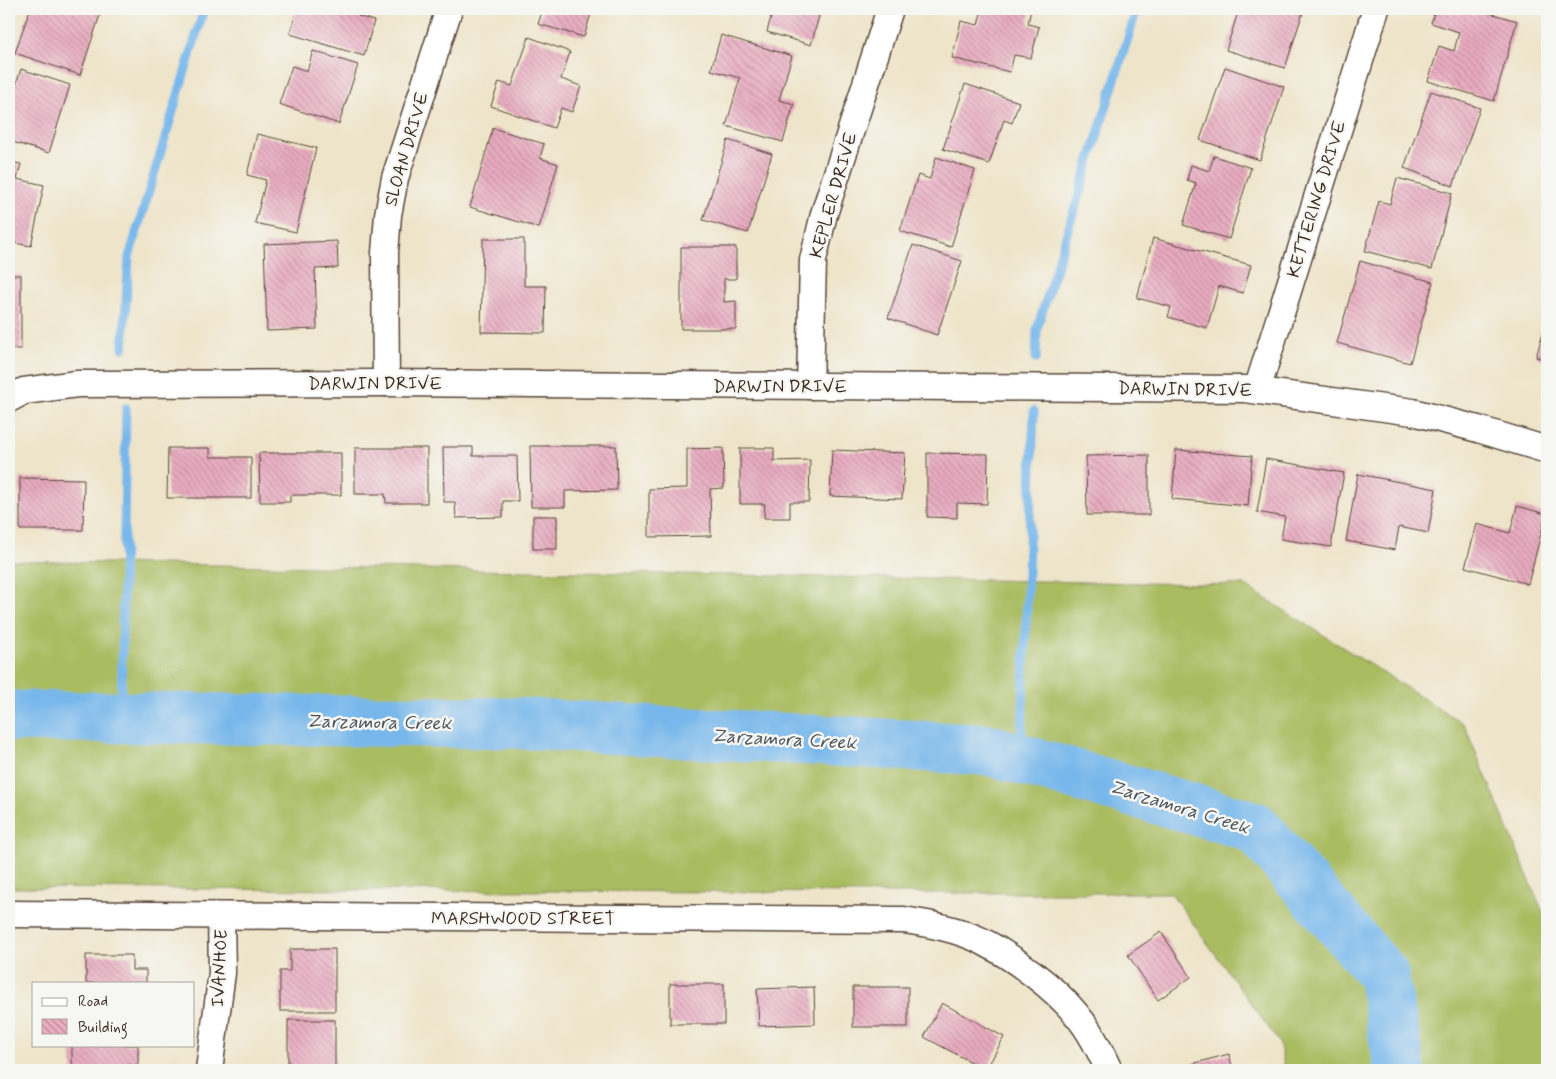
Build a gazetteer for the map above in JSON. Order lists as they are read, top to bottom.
{
  "streets": {
    "street": [
      "SLOAN DRIVE",
      "KEPLER DRIVE",
      "KETTERING DRIVE",
      "DARWIN DRIVE",
      "MARSHWOOD STREET",
      "IVANHOE"
    ]
  },
  "crossings": [
    ["SLOAN DRIVE", "DARWIN DRIVE"],
    ["KEPLER DRIVE", "DARWIN DRIVE"],
    ["KETTERING DRIVE", "DARWIN DRIVE"],
    ["MARSHWOOD STREET", "IVANHOE"]
  ],
  "water": ["Zarzamora Creek"],
  "legend": ["Road", "Building"]
}
